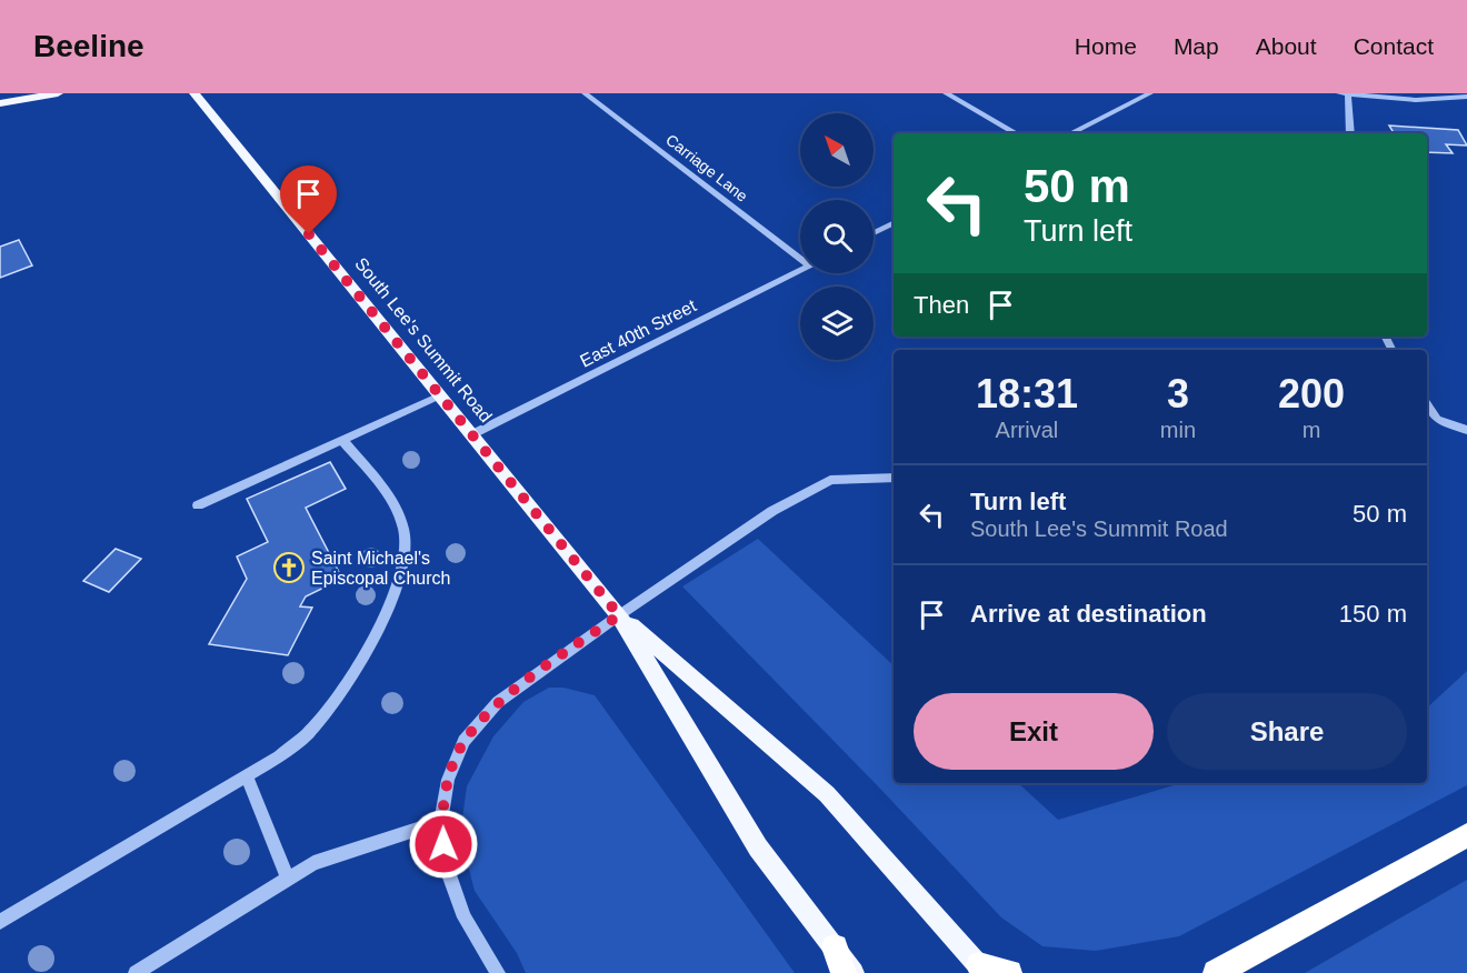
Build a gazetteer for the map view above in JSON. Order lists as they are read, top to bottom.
{
  "streets": {
    "main road": ["South Lee's Summit Road"],
    "street": ["Carriage Lane", "East 40th Street"]
  },
  "crossings": [
    ["East 40th Street", "South Lee's Summit Road"]
  ],
  "places": {
    "church": ["Saint Michael's Episcopal Church"]
  },
  "north": "top left",
  "page": {
    "header": "Beeline",
    "nav": [
      "Home",
      "Map",
      "About",
      "Contact"
    ],
    "turn": ["50 m", "Turn left"],
    "then": "Then",
    "eta": [
      "18:31",
      "Arrival",
      "3",
      "min",
      "200",
      "m"
    ],
    "list": [
      {
        "name": "Turn left",
        "note": "South Lee's Summit Road",
        "value": "50 m"
      },
      {
        "name": "Arrive at destination",
        "value": "150 m"
      }
    ],
    "buttons": ["Exit", "Share"]
  }
}
